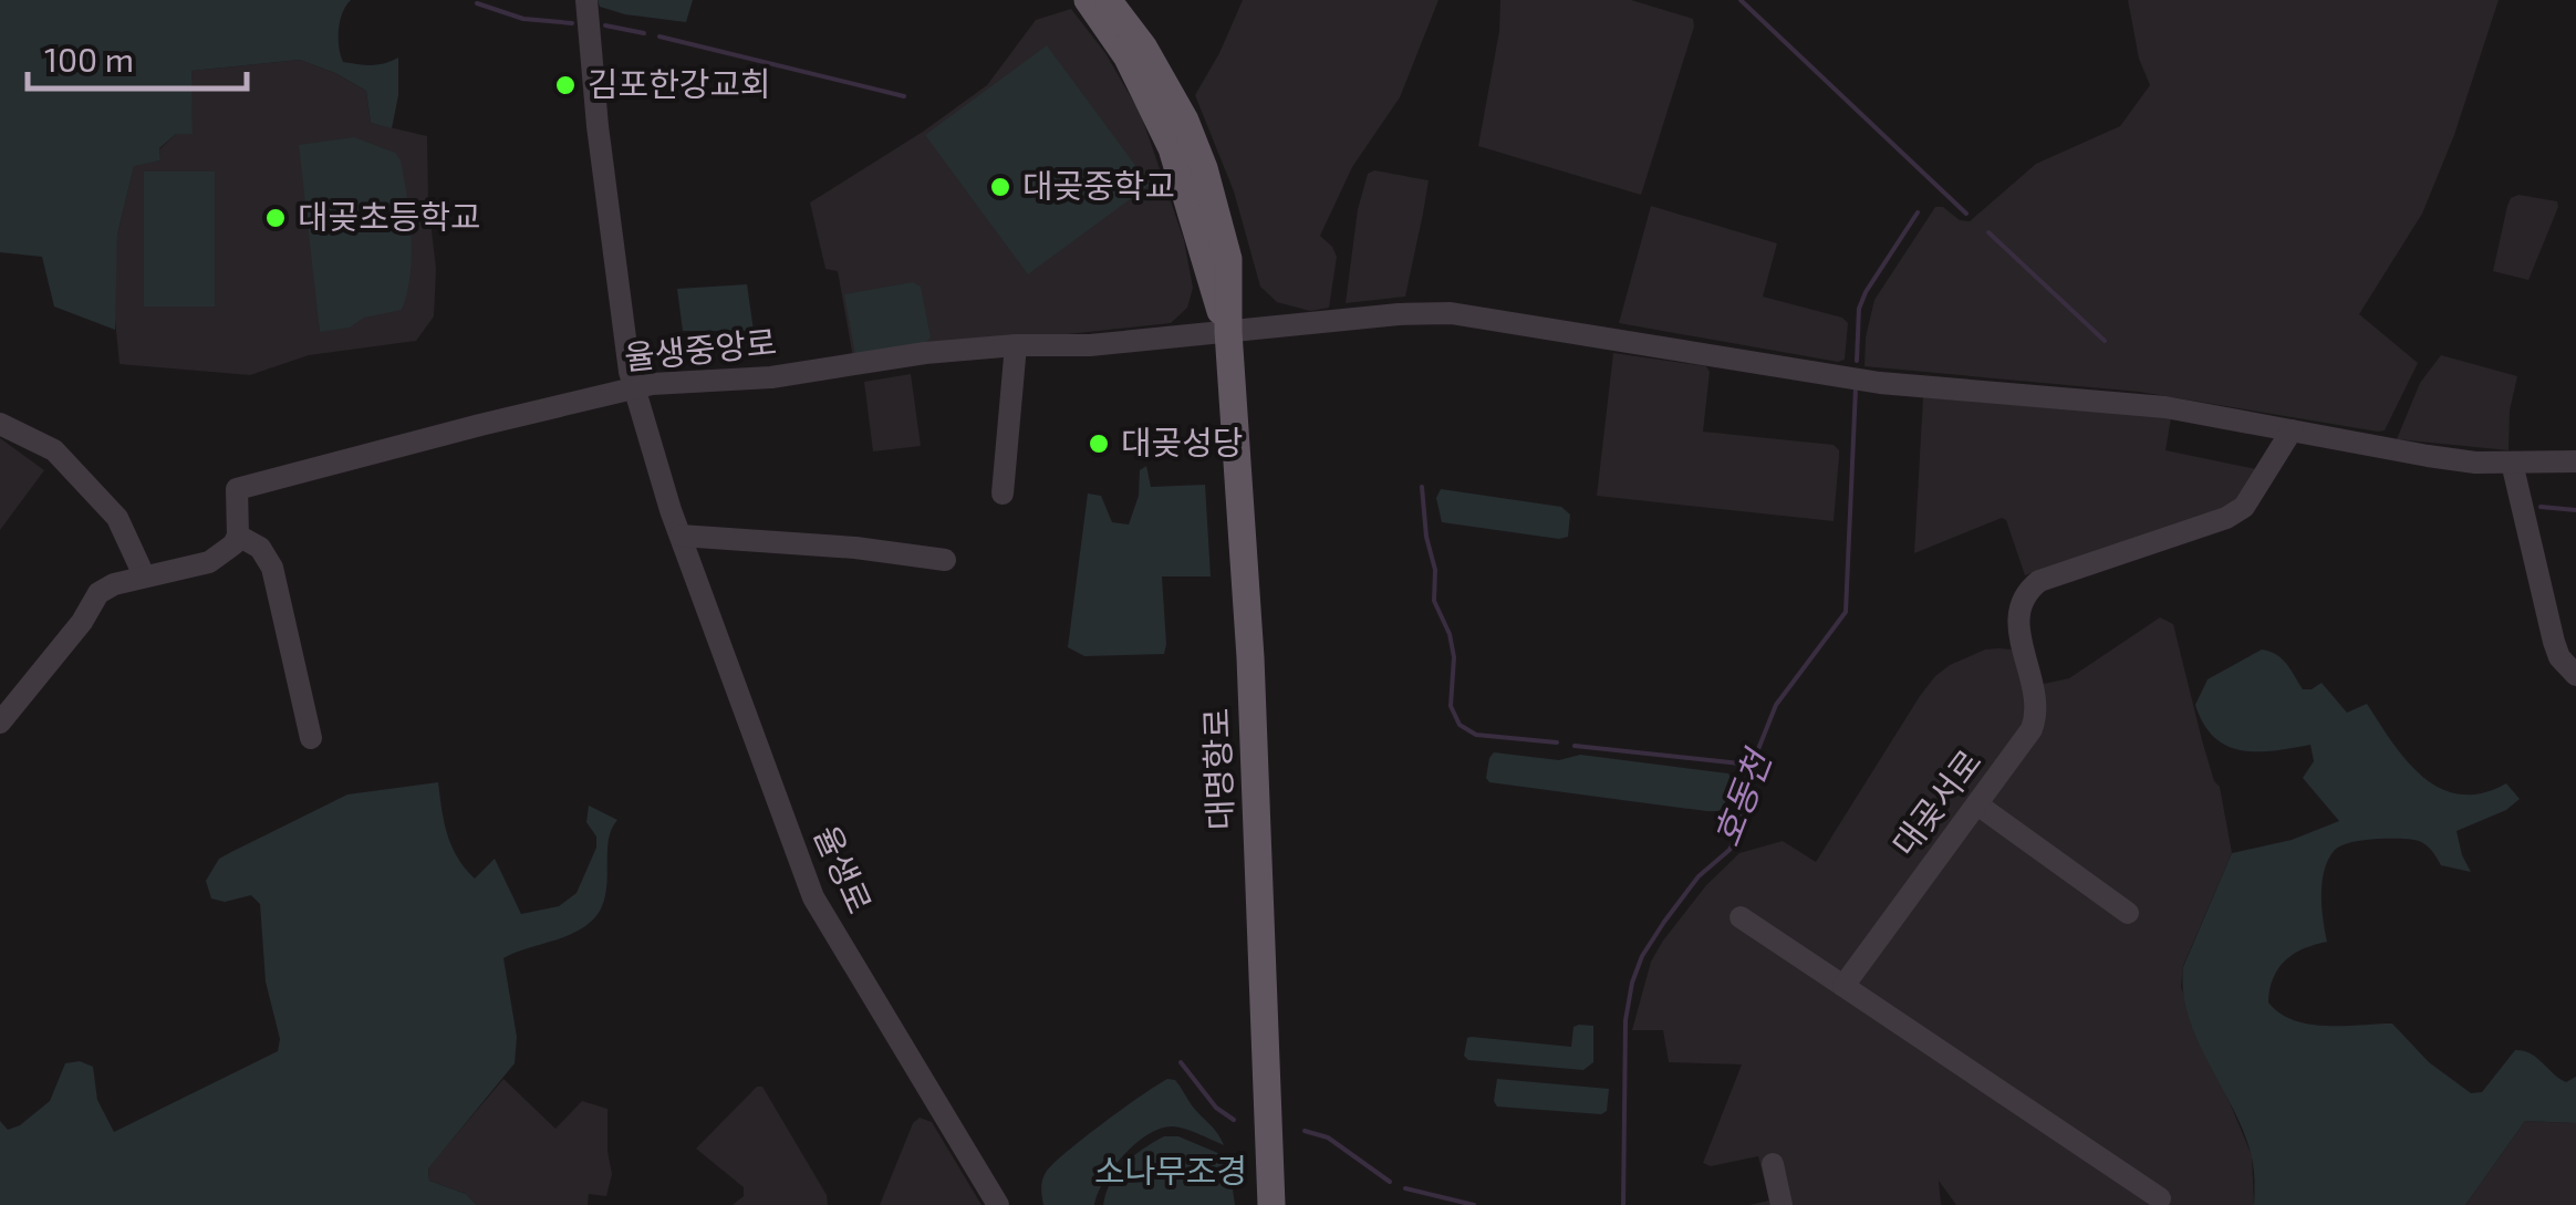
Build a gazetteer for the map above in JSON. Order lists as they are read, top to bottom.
{
  "streets": {
    "main road": ["대명항로"],
    "street": ["율생중앙로", "대곶서로", "율생로"]
  },
  "crossings": [
    ["율생중앙로", "대명항로"],
    ["율생중앙로", "율생로"]
  ],
  "water": ["호동천"],
  "parks": ["소나무조경"],
  "places": [
    "김포한강교회",
    "대곶중학교",
    "대곶초등학교",
    "대곶성당"
  ],
  "scale_bar": "100 m"
}
